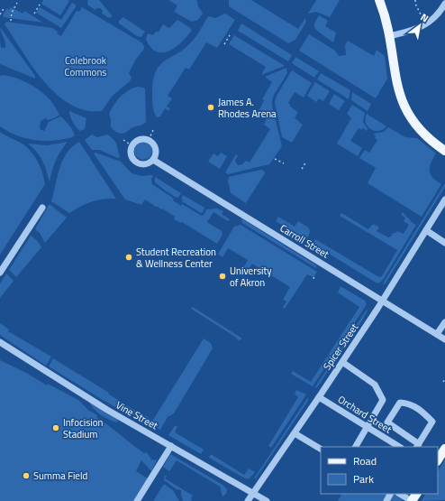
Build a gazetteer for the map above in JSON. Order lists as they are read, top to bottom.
{
  "streets": {
    "street": [
      "Carroll Street",
      "Spicer Street",
      "Orchard Street",
      "Vine Street"
    ]
  },
  "crossings": [
    ["Carroll Street", "Spicer Street"],
    ["Spicer Street", "Orchard Street"],
    ["Spicer Street", "Vine Street"]
  ],
  "parks": ["Colebrook Commons"],
  "places": [
    "James A. Rhodes Arena",
    "Student Recreation & Wellness Center",
    "University of Akron",
    "Infocision Stadium",
    "Summa Field"
  ],
  "legend": ["Road", "Park"],
  "north": "top right"
}
